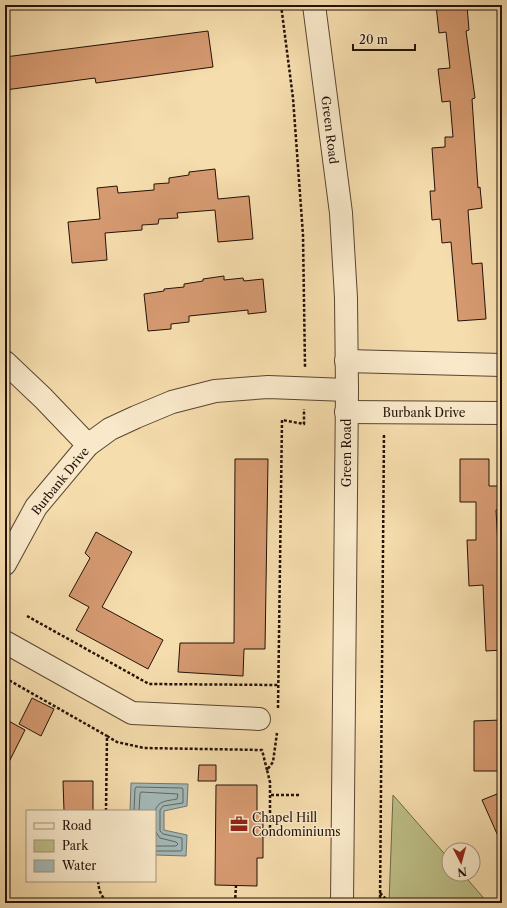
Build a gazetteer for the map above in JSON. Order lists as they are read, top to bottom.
{
  "streets": {
    "street": ["Green Road", "Burbank Drive"]
  },
  "crossings": [
    ["Green Road", "Burbank Drive"]
  ],
  "places": {
    "office": ["Chapel Hill Condominiums"]
  },
  "legend": ["Road", "Park", "Water"],
  "scale_bar": "20 m",
  "north": "bottom"
}
